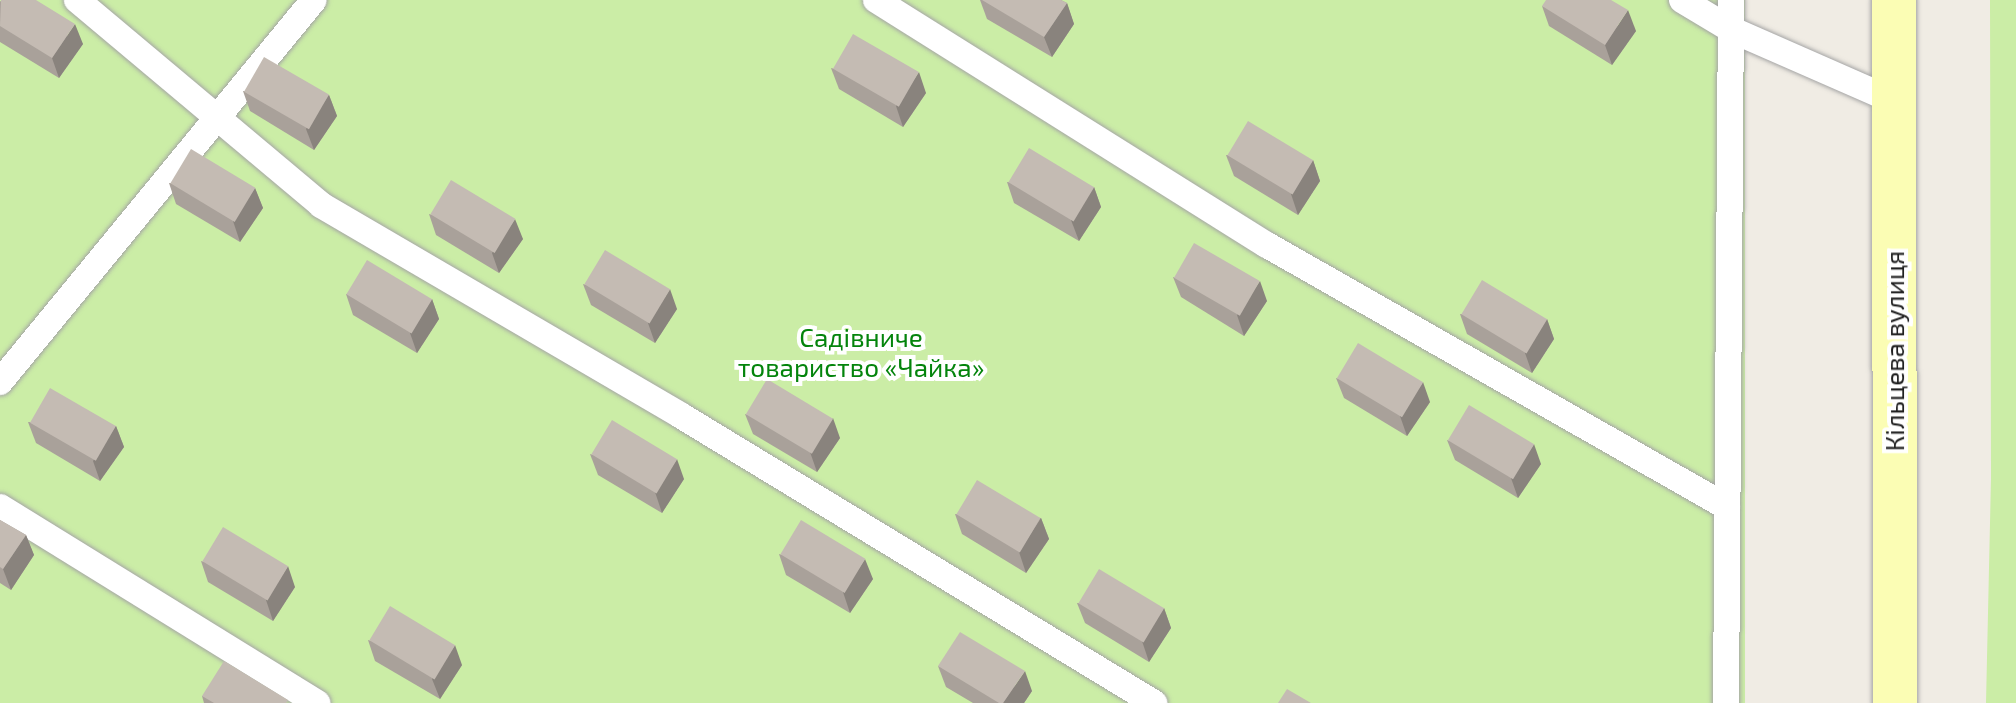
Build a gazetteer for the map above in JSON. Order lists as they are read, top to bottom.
{
  "streets": {
    "main road": ["Кільцева вулиця"]
  },
  "parks": ["Садівниче товариство «Чайка»"]
}
